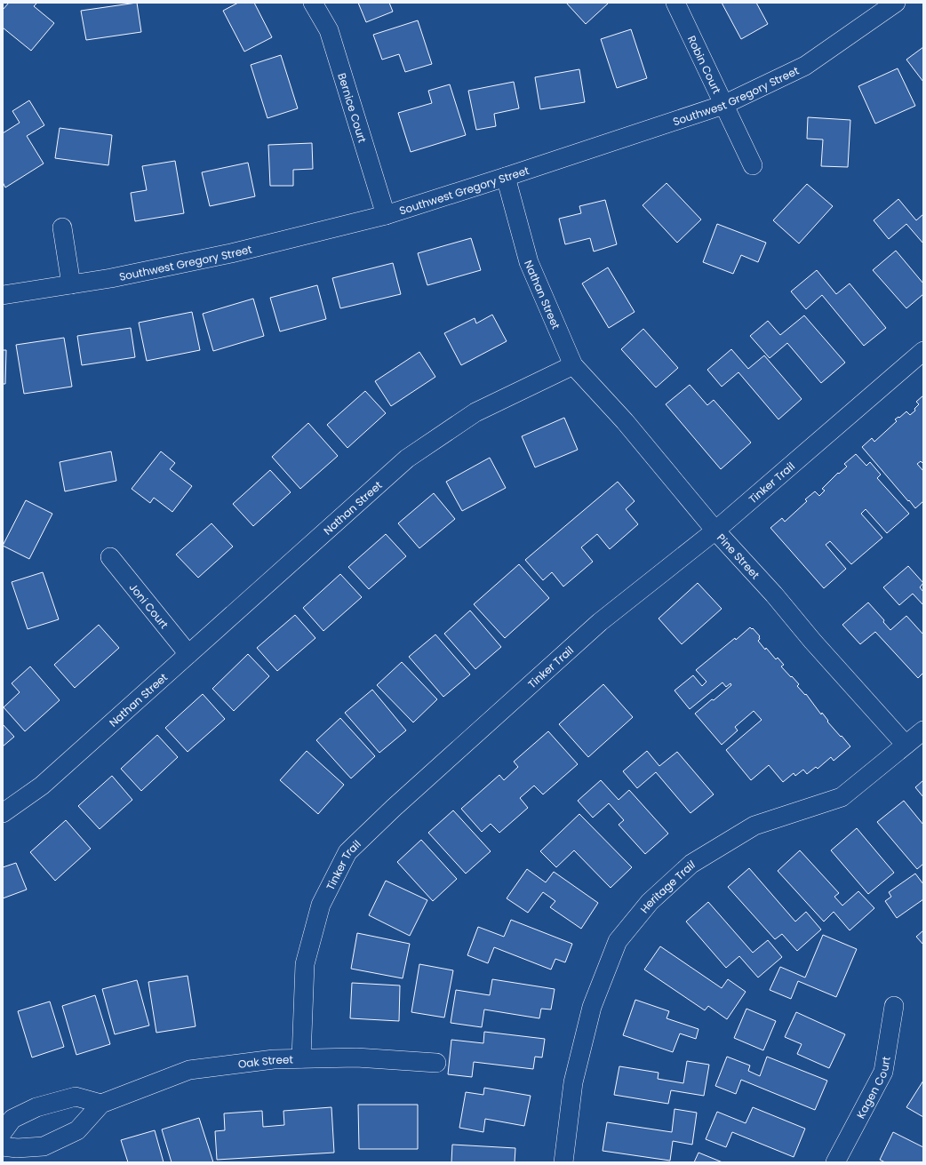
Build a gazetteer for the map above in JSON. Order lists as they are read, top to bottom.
{
  "streets": {
    "street": [
      "Robin Court",
      "Southwest Gregory Street",
      "Bernice Court",
      "Nathan Street",
      "Tinker Trail",
      "Pine Street",
      "Joni Court",
      "Heritage Trail",
      "Oak Street",
      "Kagen Court"
    ]
  },
  "crossings": [
    ["Robin Court", "Southwest Gregory Street"],
    ["Southwest Gregory Street", "Bernice Court"],
    ["Southwest Gregory Street", "Nathan Street"],
    ["Nathan Street", "Pine Street"],
    ["Nathan Street", "Joni Court"],
    ["Tinker Trail", "Pine Street"],
    ["Tinker Trail", "Oak Street"],
    ["Pine Street", "Heritage Trail"]
  ]
}
